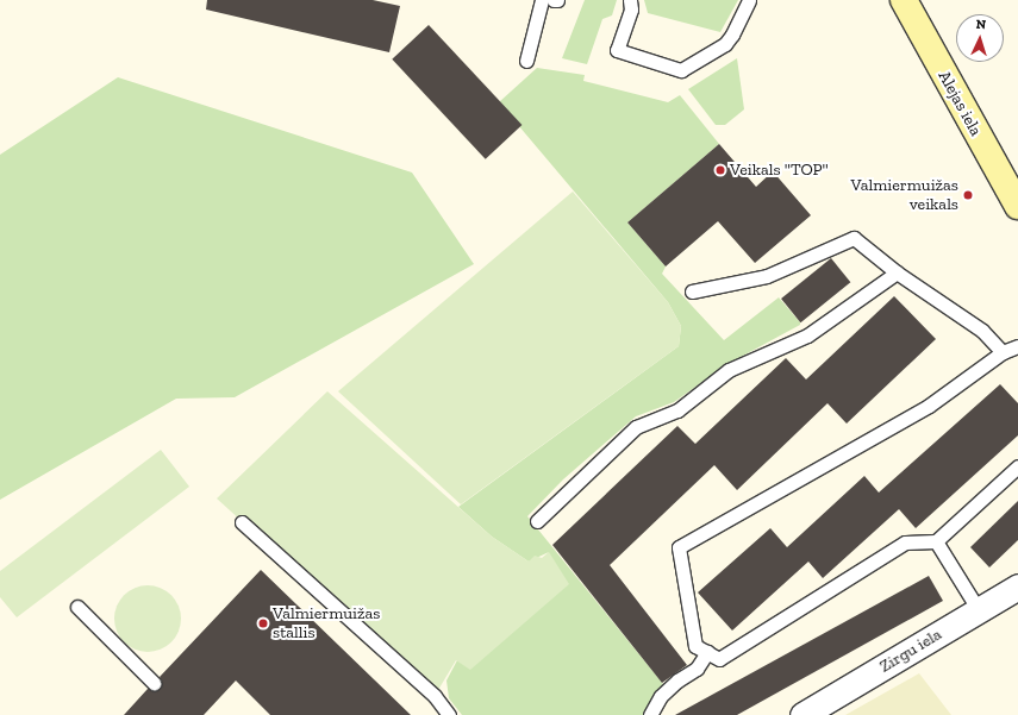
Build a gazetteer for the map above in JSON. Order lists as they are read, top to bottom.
{
  "streets": {
    "main road": ["Alejas iela"],
    "street": ["Zirgu iela"]
  },
  "places": ["Veikals \"TOP\"", "Valmiermuižas veikals", "Valmiermuižas stallis"],
  "north": "top"
}
